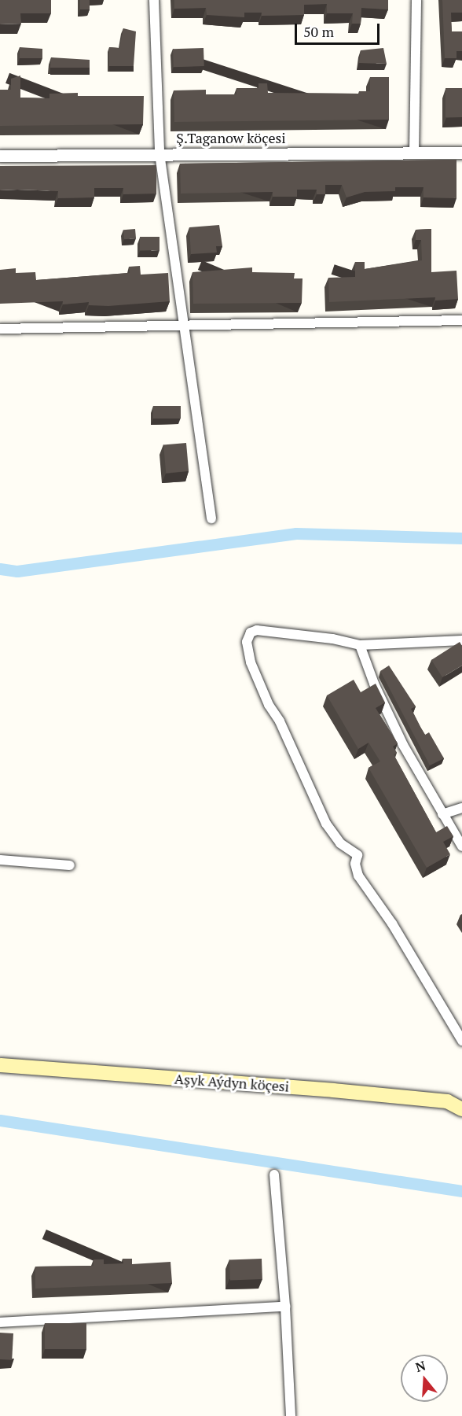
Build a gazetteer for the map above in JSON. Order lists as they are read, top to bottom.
{
  "streets": {
    "main road": ["Aşyk Aýdyn köçesi"],
    "street": ["Ş.Taganow köçesi"]
  },
  "scale_bar": "50 m",
  "north": "top"
}
